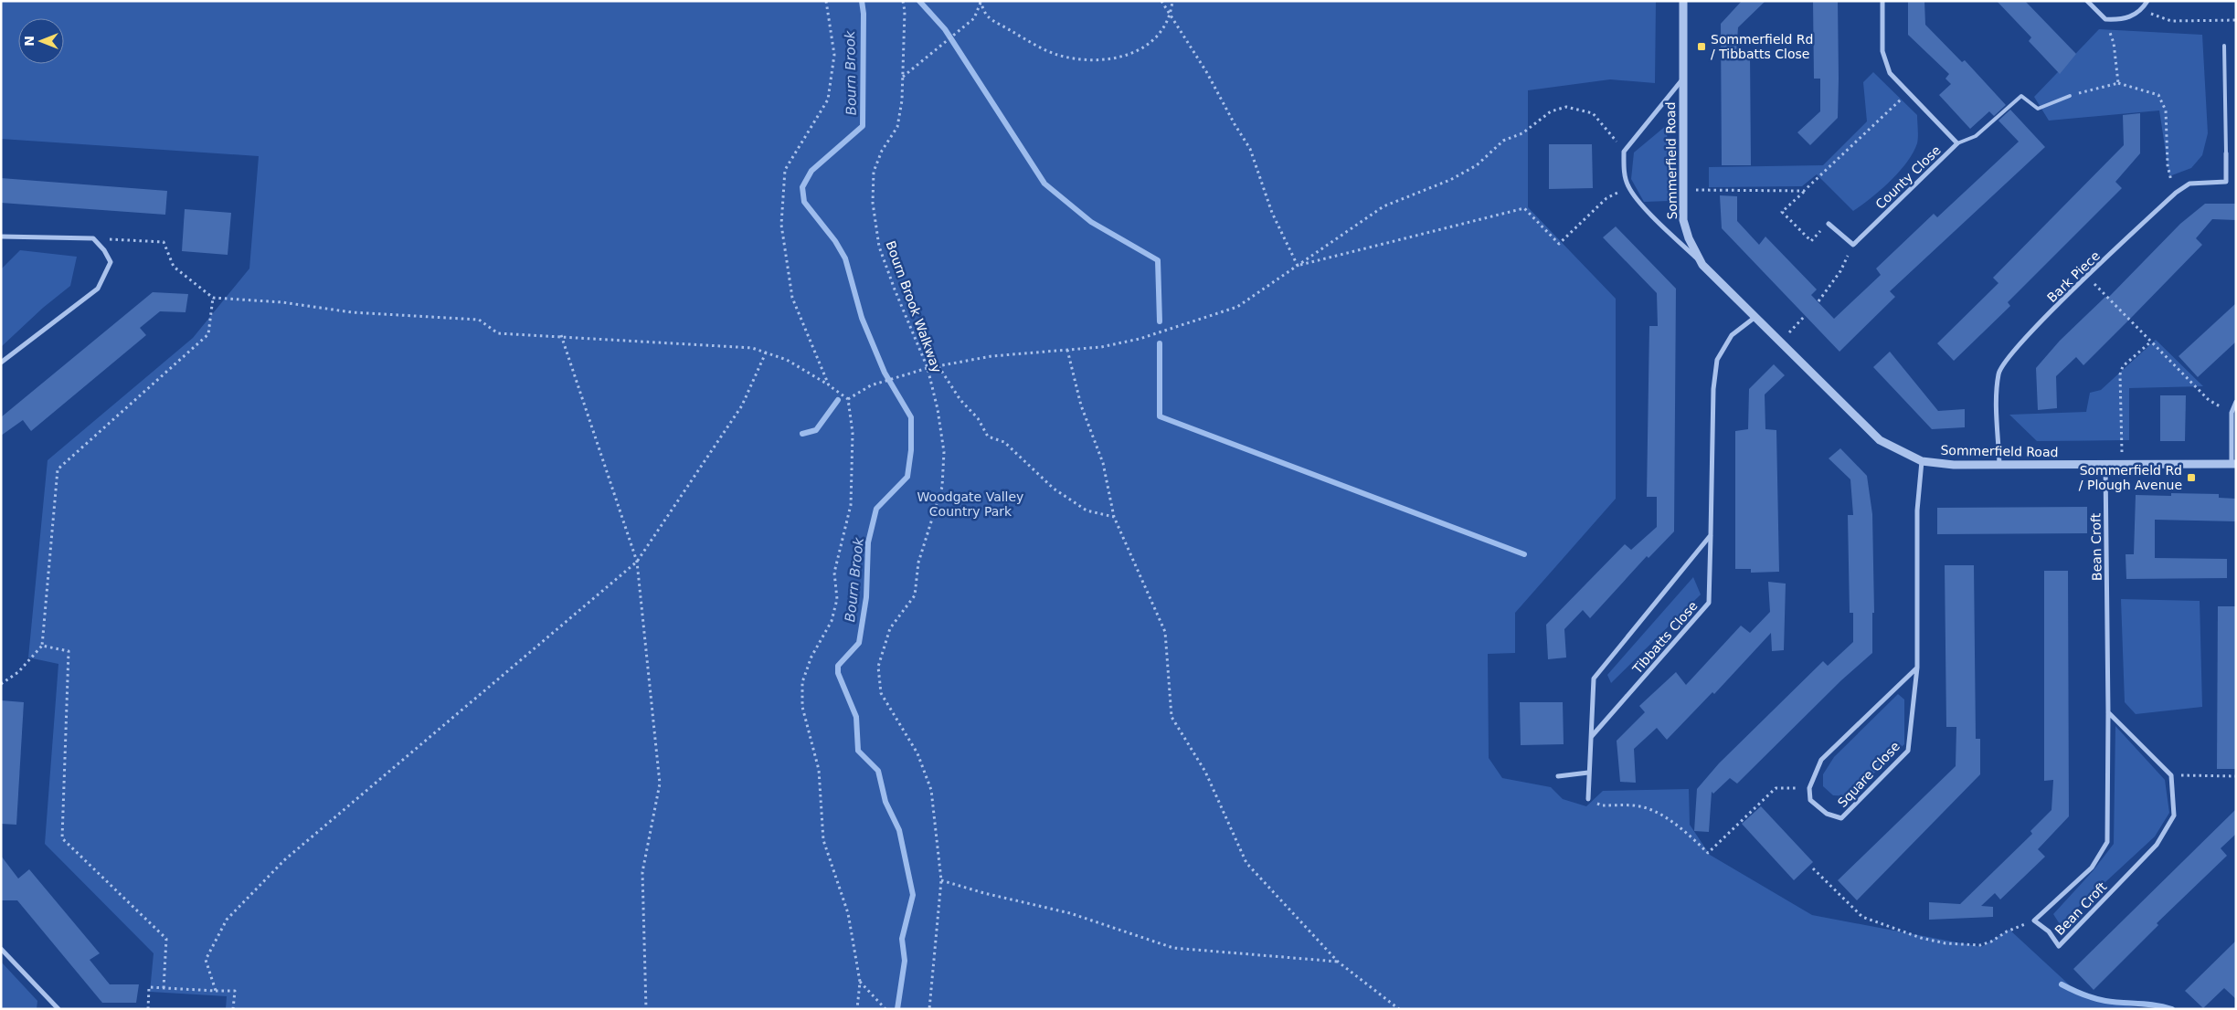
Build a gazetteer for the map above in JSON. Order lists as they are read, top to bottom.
{
  "streets": {
    "street": [
      "Sommerfield Road",
      "County Close",
      "Bark Piece",
      "Bean Croft",
      "Tibbatts Close",
      "Square Close"
    ],
    "path": ["Bourn Brook Walkway"]
  },
  "crossings": [
    ["Sommerfield Road", "Bark Piece"],
    ["Sommerfield Road", "Bean Croft"],
    ["Sommerfield Road", "Tibbatts Close"],
    ["Sommerfield Road", "Square Close"]
  ],
  "water": ["Bourn Brook"],
  "parks": ["Woodgate Valley Country Park"],
  "places": {
    "transit": ["Sommerfield Rd / Tibbatts Close", "Sommerfield Rd / Plough Avenue"]
  },
  "north": "left"
}
